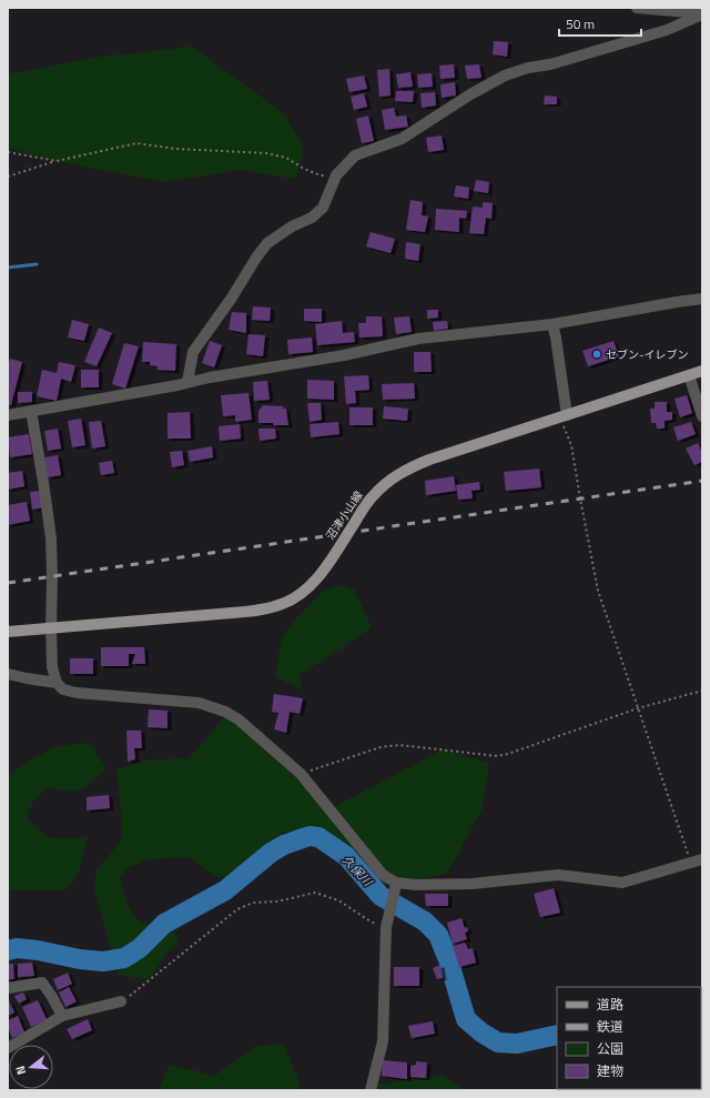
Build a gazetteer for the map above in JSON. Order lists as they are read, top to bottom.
{
  "streets": {
    "main road": ["沼津小山線"]
  },
  "water": ["久保川"],
  "places": ["セブン-イレブン"],
  "legend": [
    "道路",
    "鉄道",
    "公園",
    "建物"
  ],
  "scale_bar": "50 m",
  "north": "left"
}
